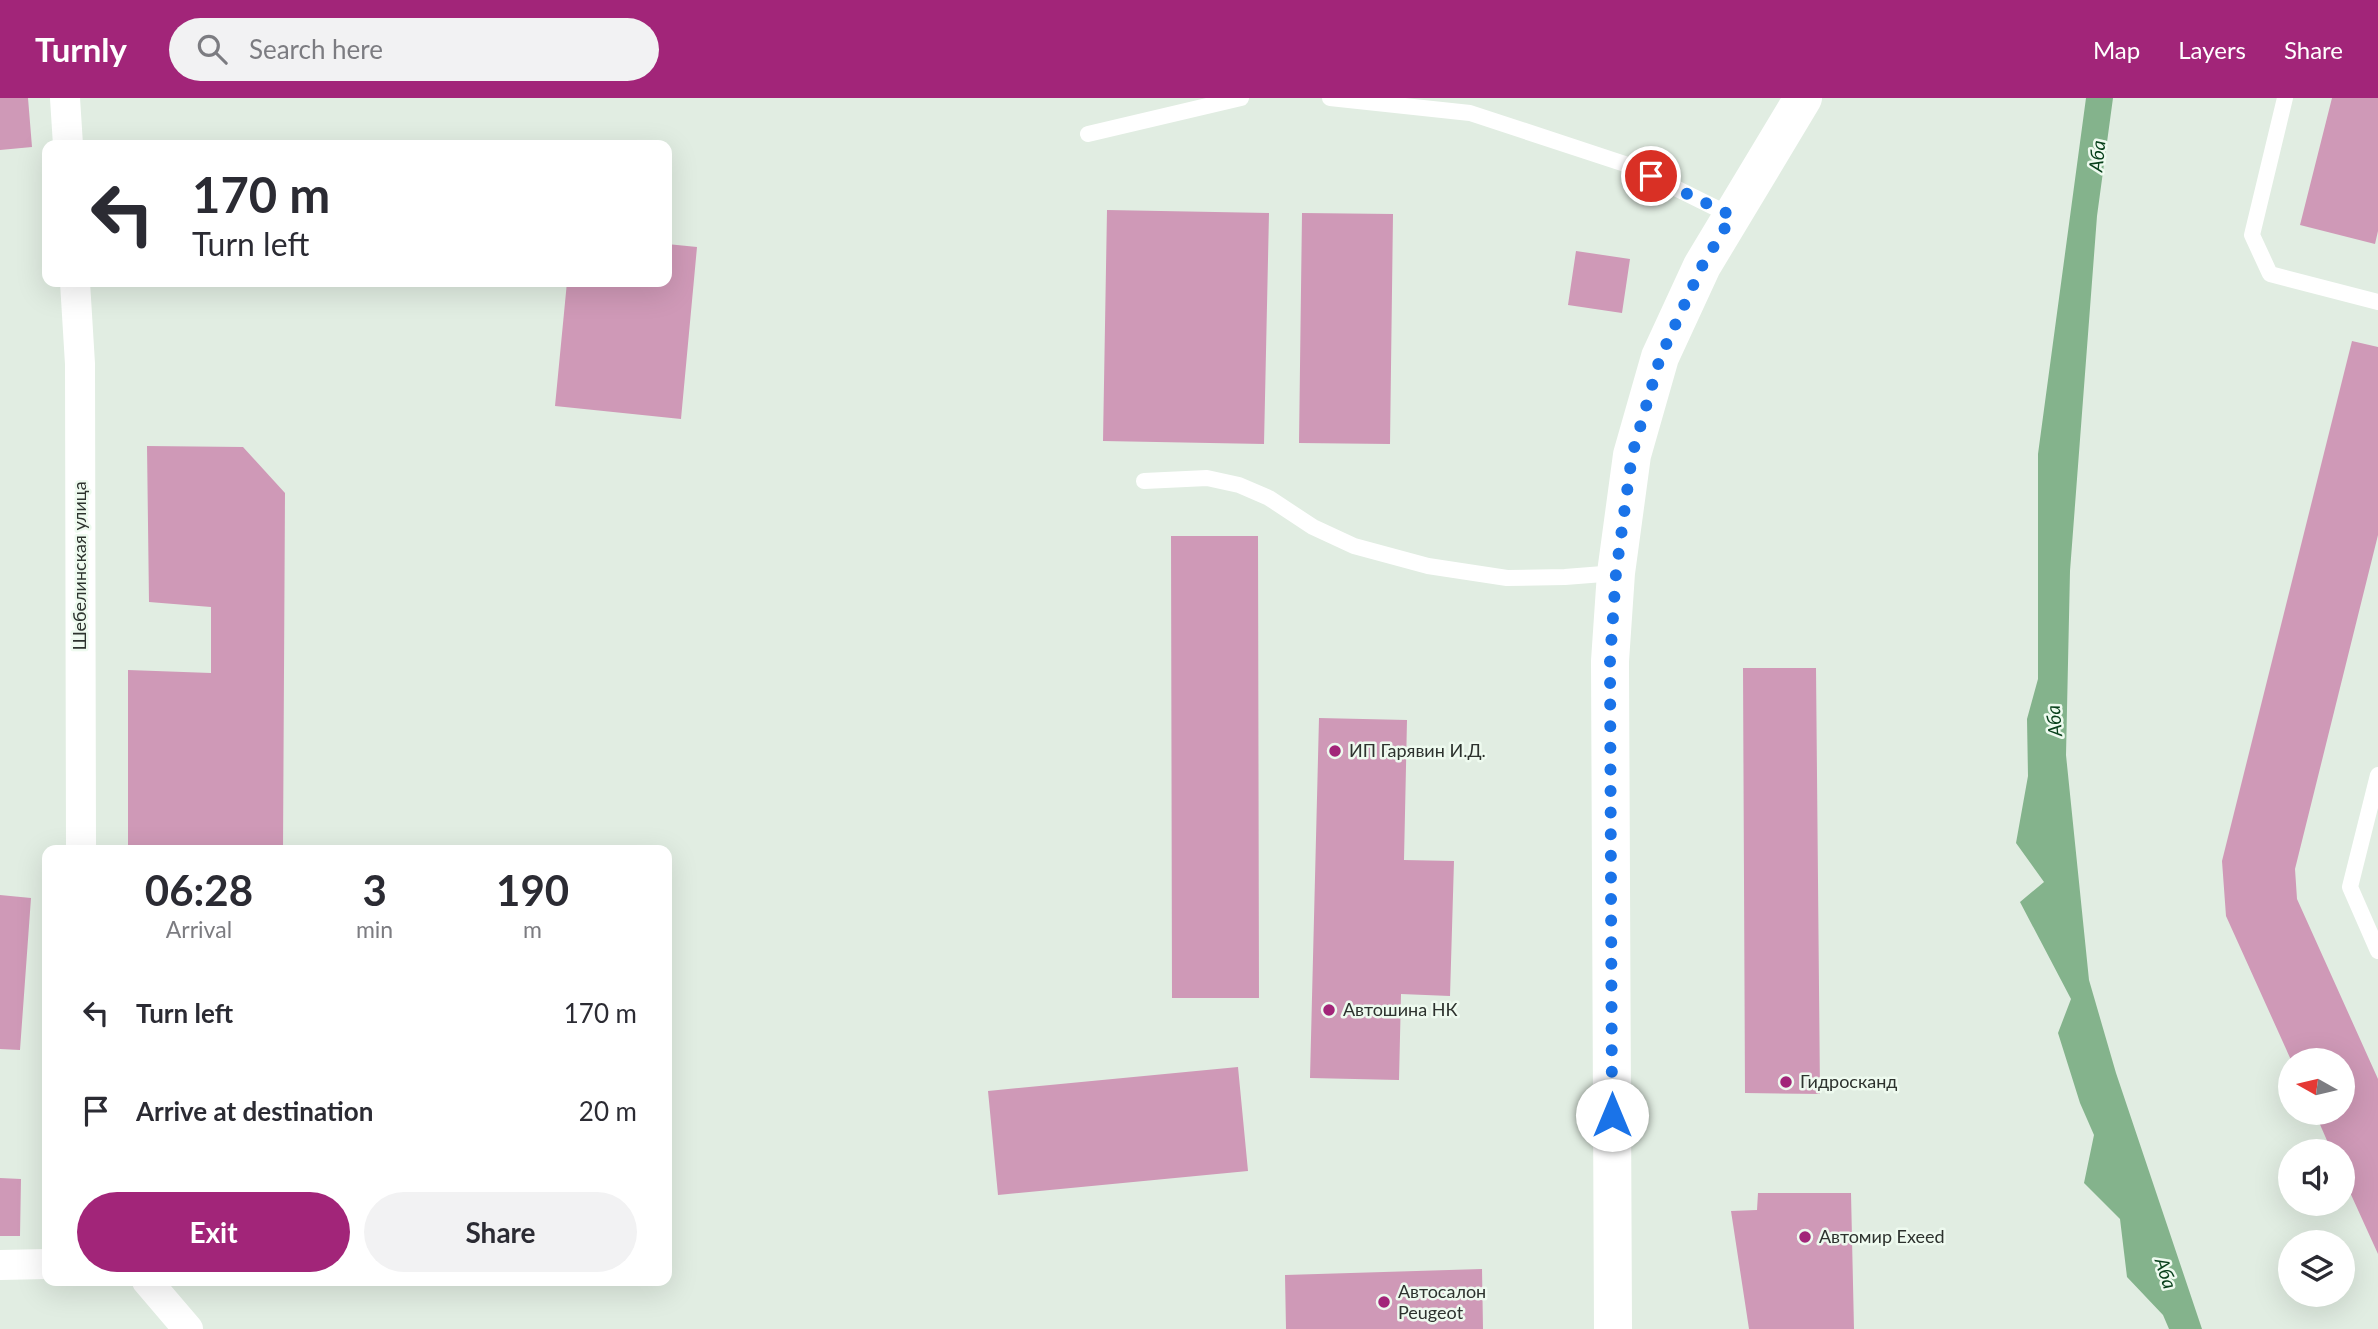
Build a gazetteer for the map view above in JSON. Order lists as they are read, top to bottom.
{
  "streets": {
    "street": ["Шебелинская улица"]
  },
  "water": ["Аба"],
  "places": [
    "ИП Гарявин И.Д.",
    "Автошина НК",
    "Гидросканд",
    "Автомир Exeed",
    "Автосалон Peugeot"
  ],
  "north": "left",
  "page": {
    "header": "Turnly",
    "search": "Search here",
    "nav": ["Map", "Layers", "Share"],
    "turn": ["170 m", "Turn left"],
    "eta": [
      "06:28",
      "Arrival",
      "3",
      "min",
      "190",
      "m"
    ],
    "list": [
      {
        "name": "Turn left",
        "value": "170 m"
      },
      {
        "name": "Arrive at destination",
        "value": "20 m"
      }
    ],
    "buttons": ["Exit", "Share"]
  }
}
